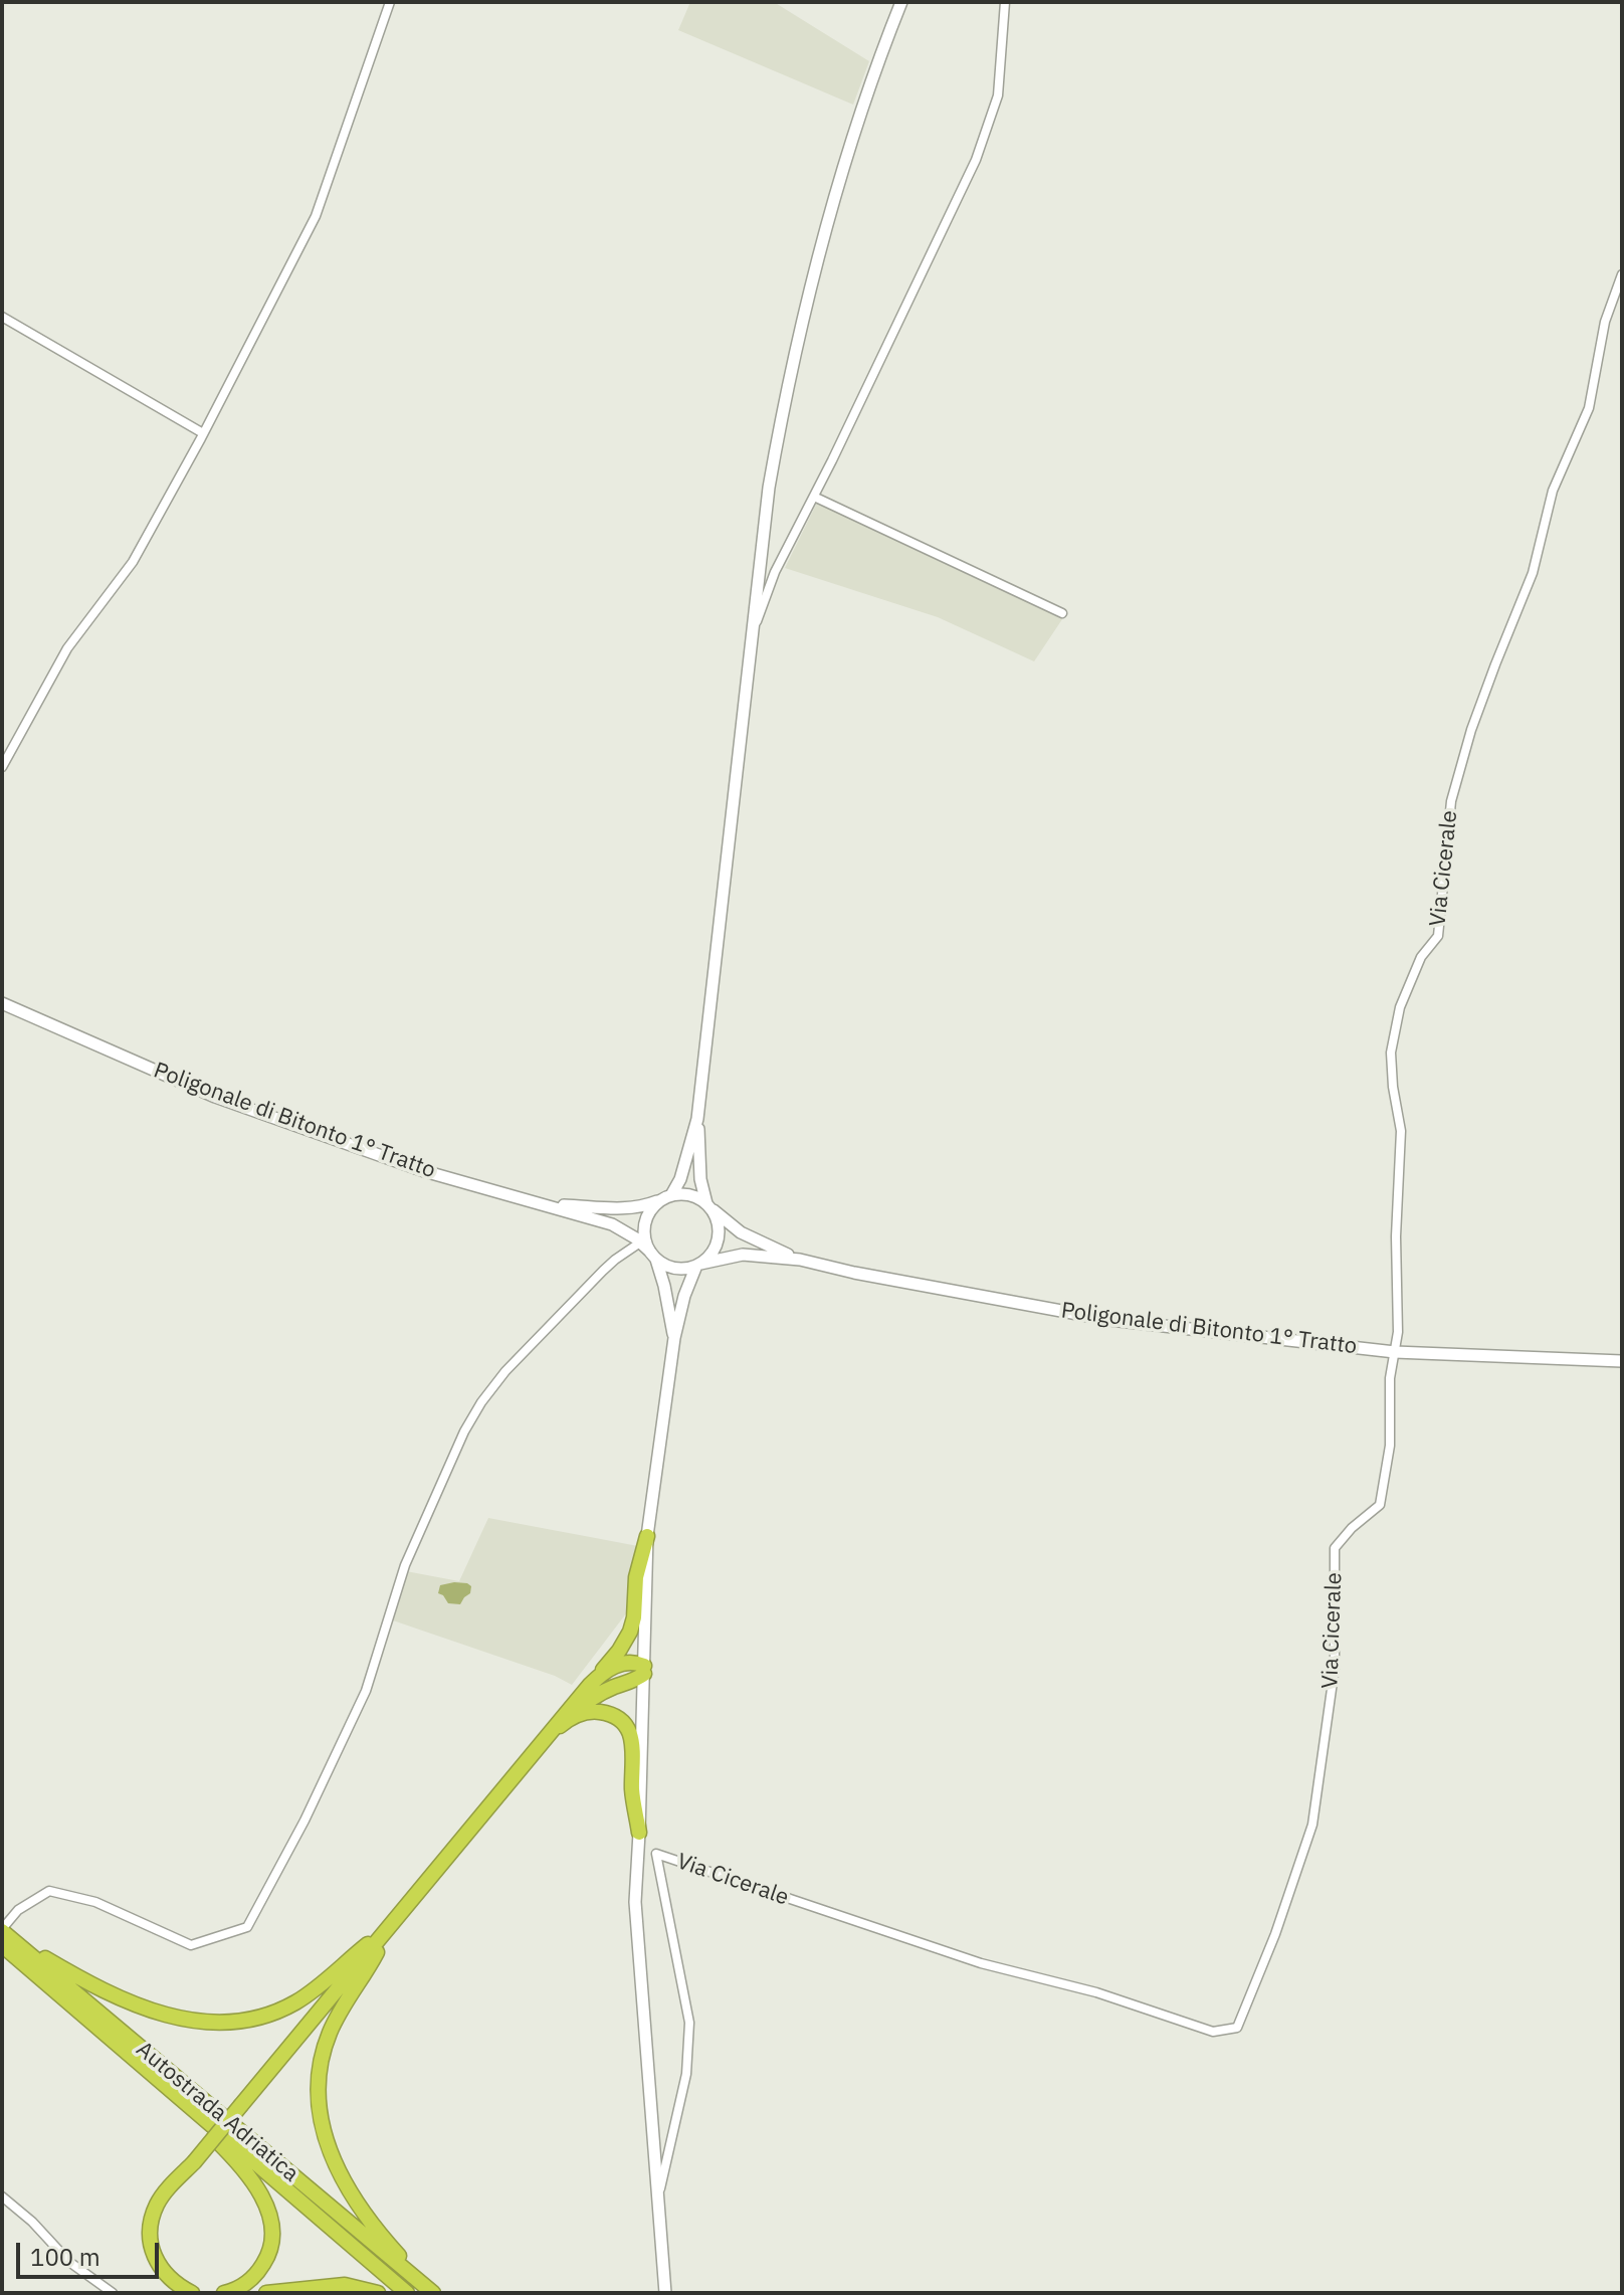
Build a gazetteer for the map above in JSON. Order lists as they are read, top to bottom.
{
  "streets": {
    "highway": ["Autostrada Adriatica"],
    "main road": ["Poligonale di Bitonto 1° Tratto"],
    "street": ["Via Cicerale"]
  },
  "crossings": [
    ["Via Cicerale", "Poligonale di Bitonto 1° Tratto"]
  ],
  "scale_bar": "100 m"
}
